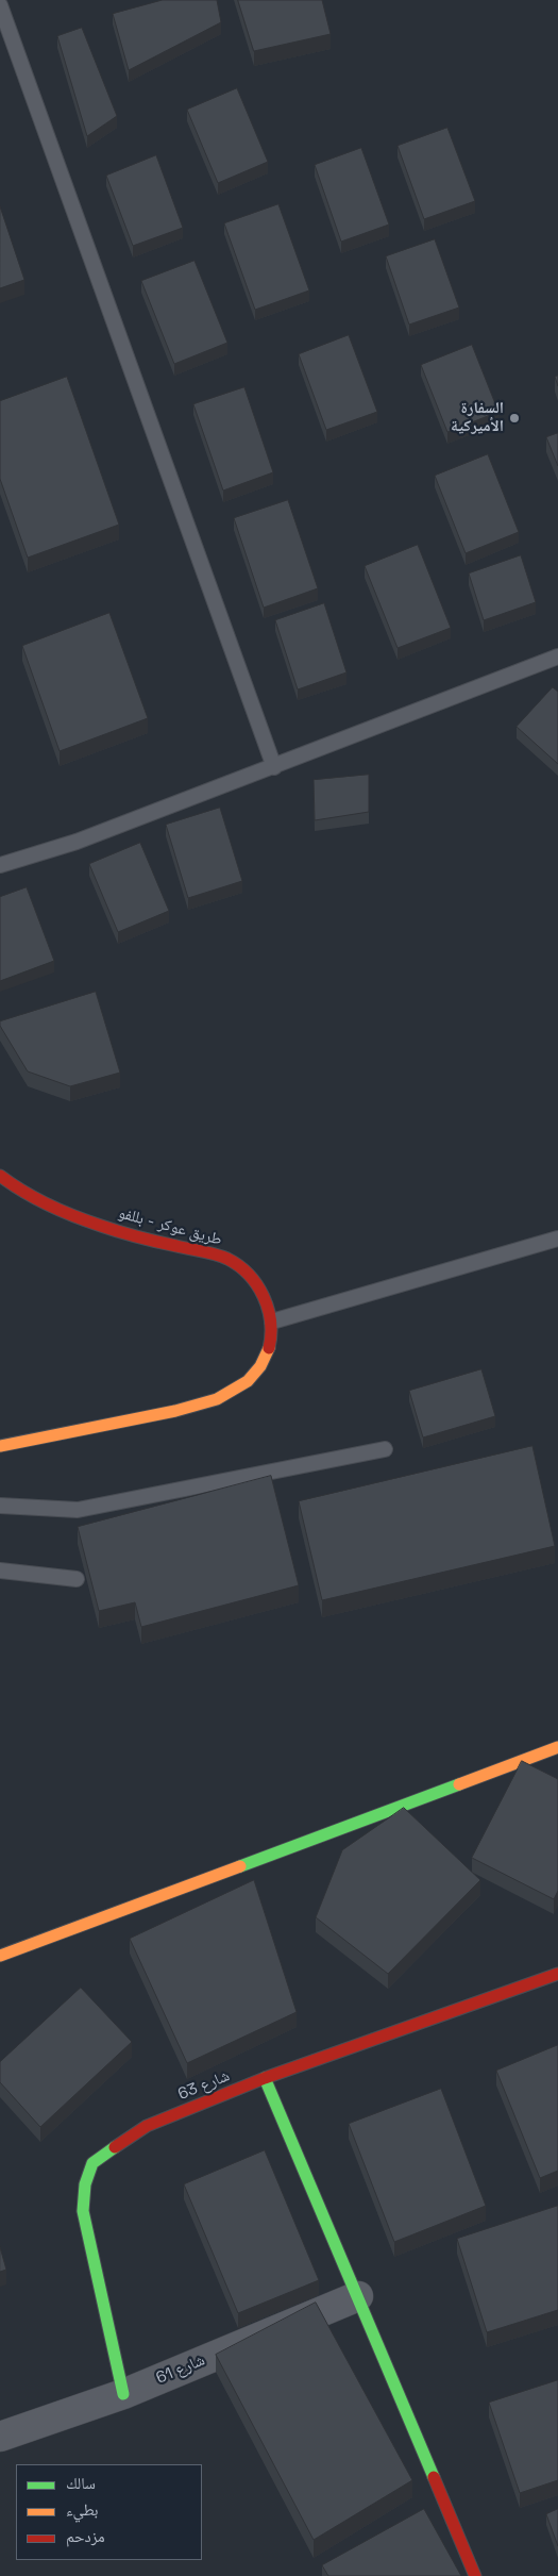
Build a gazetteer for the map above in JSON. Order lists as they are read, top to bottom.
{
  "streets": {
    "street": ["طريق عوكر - بللفو", "شارع 63", "شارع 61"]
  },
  "crossings": [
    ["شارع 63", "شارع 61"]
  ],
  "places": ["السفارة الأميركية"],
  "legend": ["سالك", "بطيء", "مزدحم"]
}
